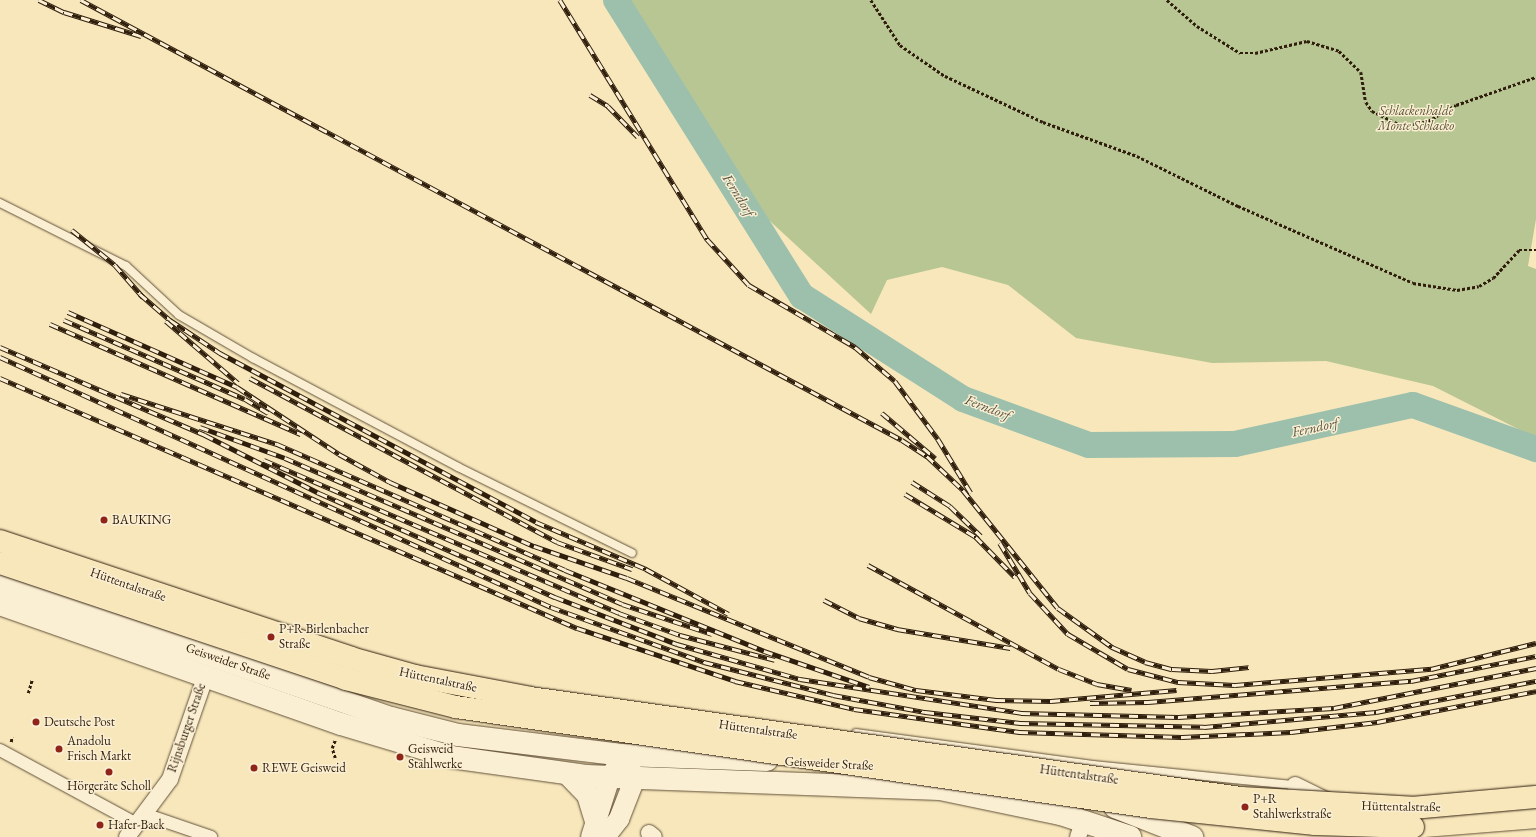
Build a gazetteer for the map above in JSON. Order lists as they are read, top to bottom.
{
  "streets": {
    "highway": ["Hüttentalstraße"],
    "main road": ["Geisweider Straße"],
    "street": ["Rijnsburger Straße"]
  },
  "crossings": [
    ["Geisweider Straße", "Rijnsburger Straße"]
  ],
  "water": ["Ferndorf"],
  "parks": ["Schlackenhalde Monte Schlacko"],
  "places": [
    "BAUKING",
    "P+R Birlenbacher Straße",
    "Deutsche Post",
    "Anadolu Frisch Markt",
    "Geisweid Stahlwerke",
    "REWE Geisweid",
    "Hörgeräte Scholl",
    "P+R Stahlwerkstraße",
    "Hafer-Back"
  ]
}
